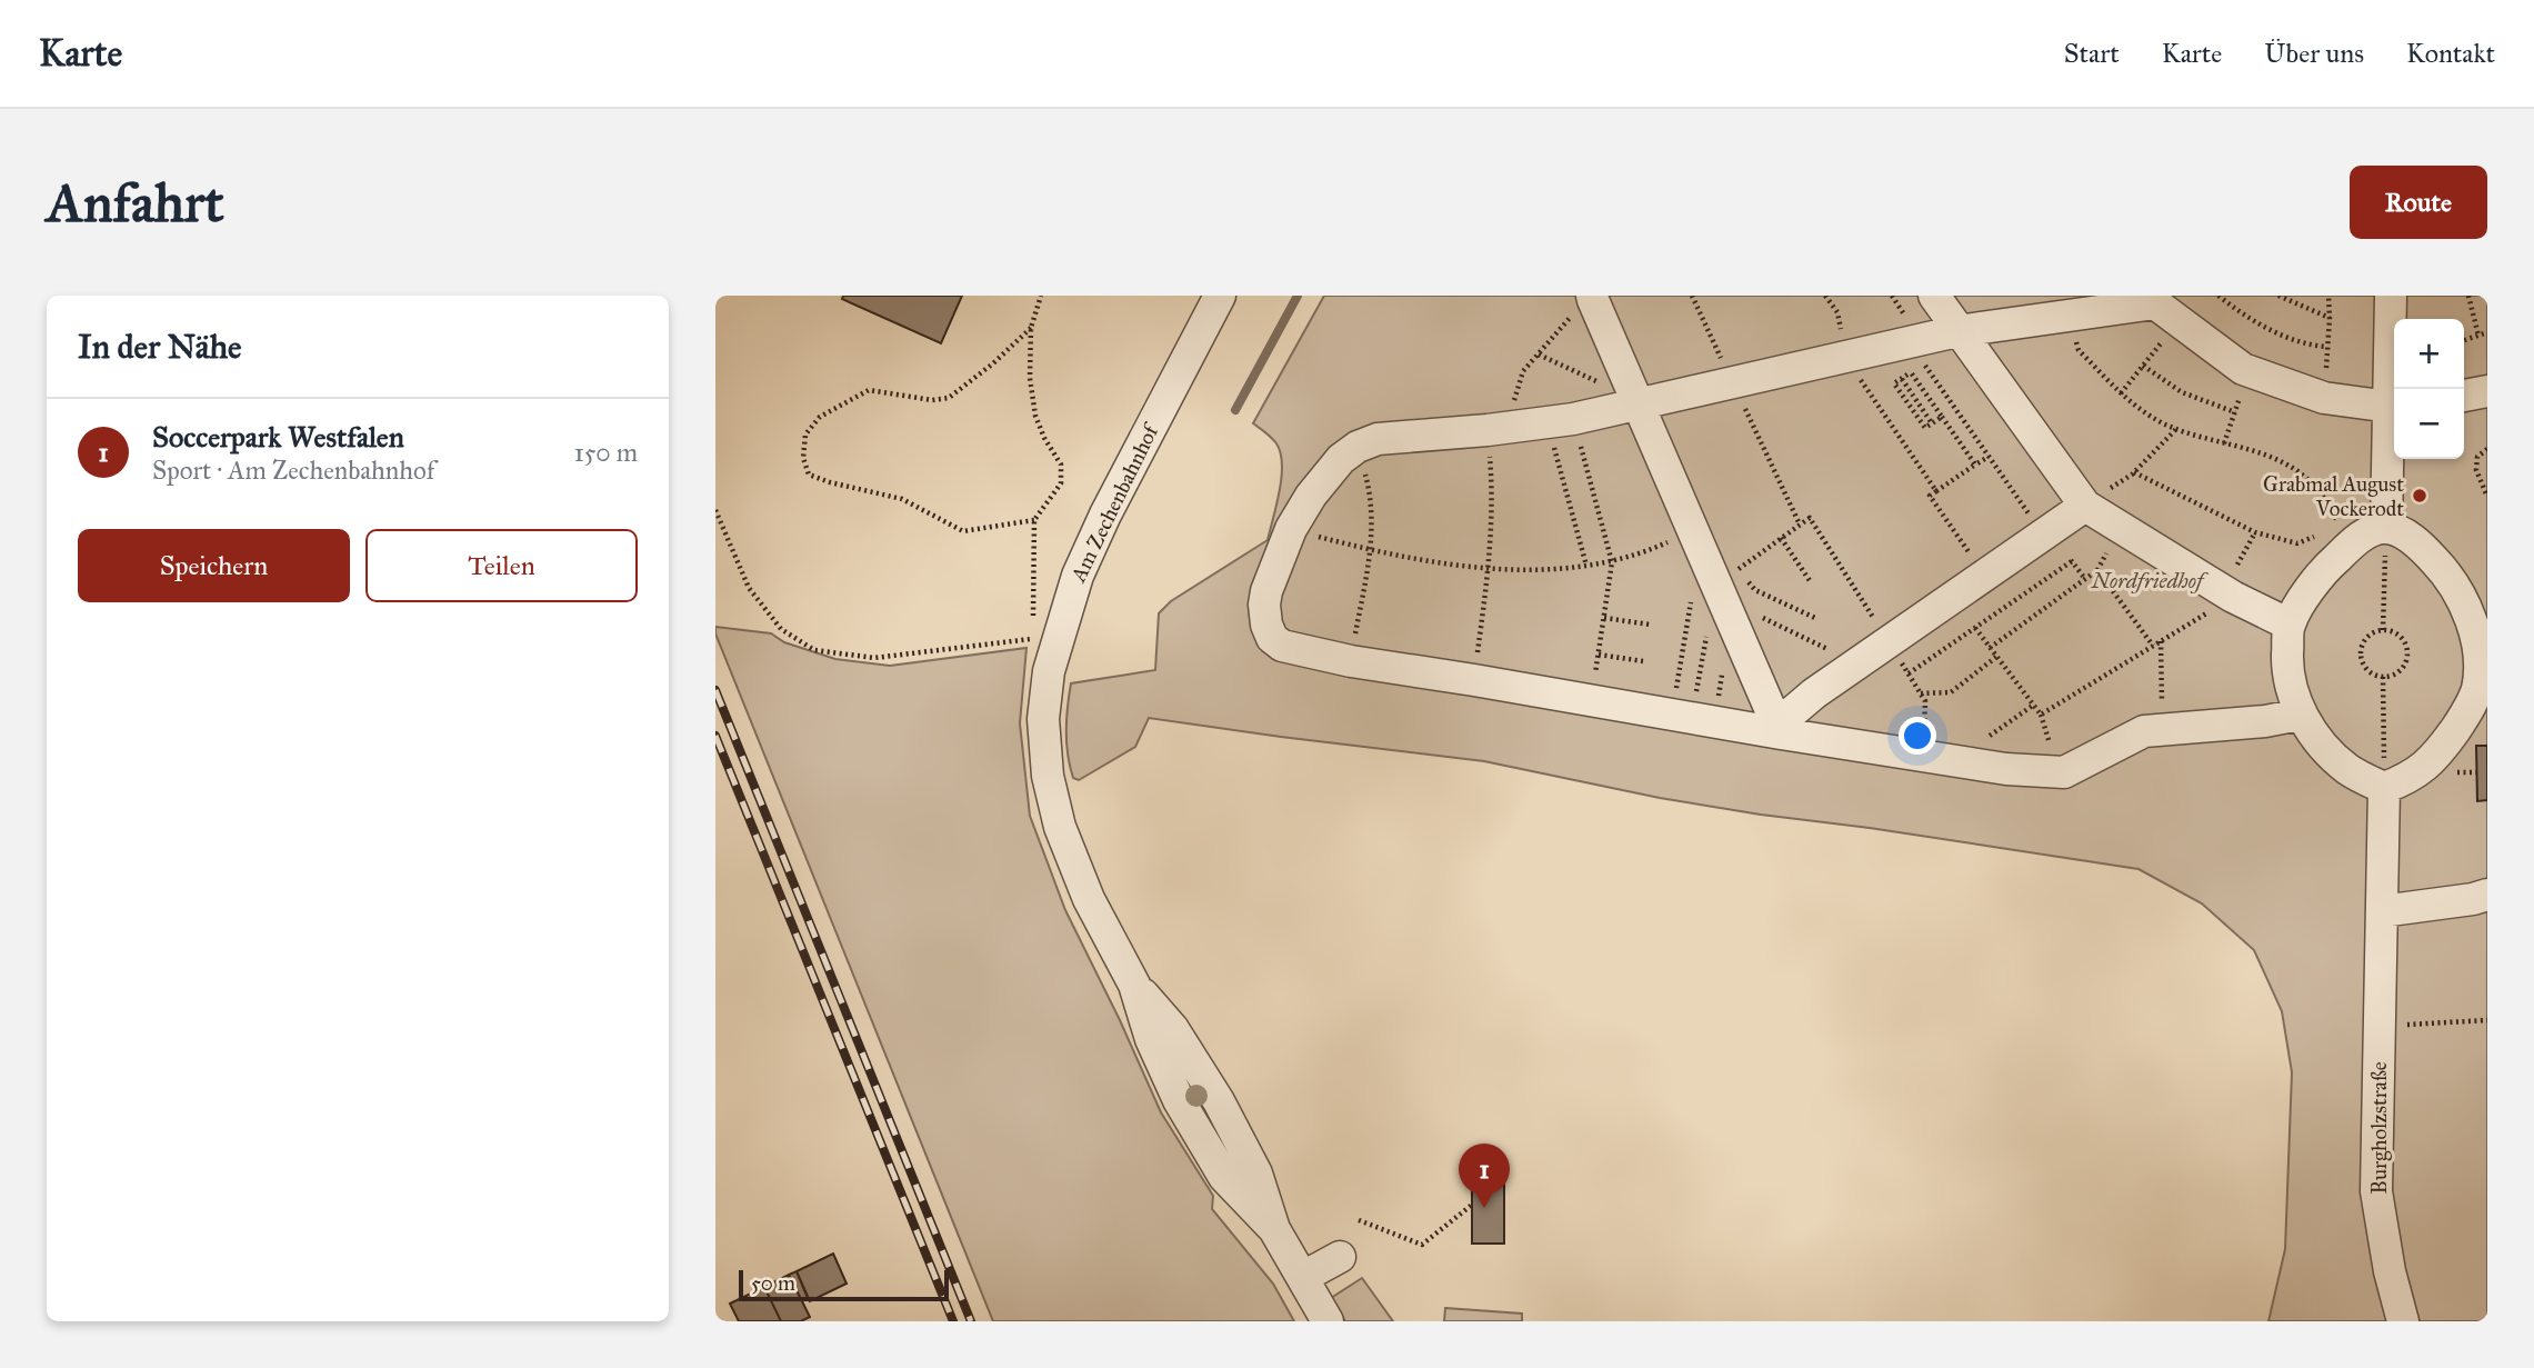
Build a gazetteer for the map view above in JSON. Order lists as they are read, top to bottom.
{
  "streets": {
    "street": ["Am Zechenbahnhof", "Burgholzstraße"]
  },
  "parks": ["Nordfriedhof"],
  "places": ["Grabmal August Vockerodt"],
  "scale_bar": "50 m",
  "page": {
    "header": "Karte",
    "nav": [
      "Start",
      "Karte",
      "Über uns",
      "Kontakt"
    ],
    "buttons": [
      "Route",
      ["Speichern", "Teilen"]
    ],
    "title": "Anfahrt",
    "heading": "In der Nähe",
    "map_buttons": ["+", "−"],
    "list": [
      {
        "mark": "1",
        "name": "Soccerpark Westfalen",
        "note": "Sport · Am Zechenbahnhof",
        "value": "150 m"
      }
    ],
    "pins": "1",
    "scale": "50 m"
  }
}
